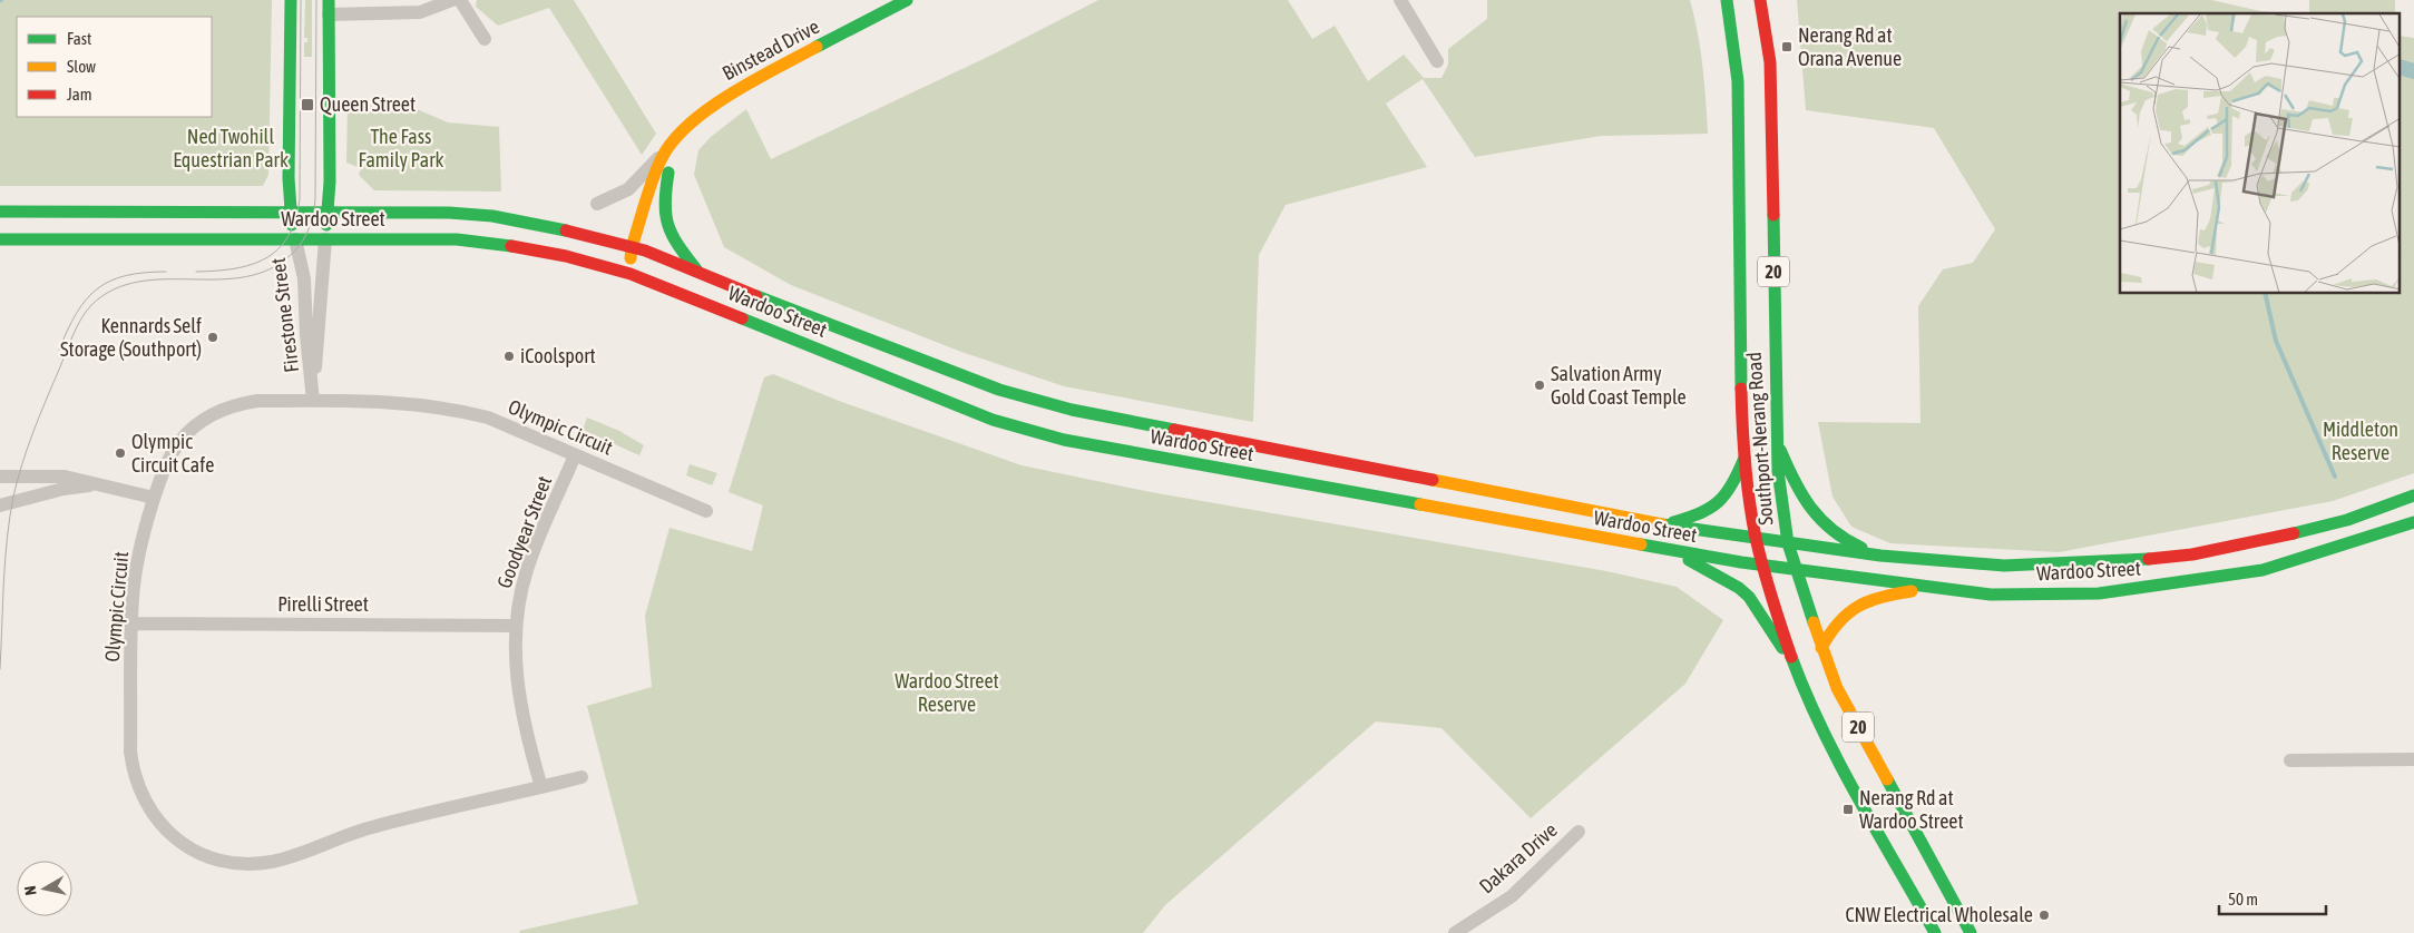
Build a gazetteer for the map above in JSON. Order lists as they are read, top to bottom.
{
  "streets": {
    "main road": [
      "Binstead Drive",
      "Wardoo Street",
      "20",
      "Southport-Nerang Road"
    ],
    "street": [
      "Firestone Street",
      "Olympic Circuit",
      "Goodyear Street",
      "Pirelli Street",
      "Dakara Drive"
    ]
  },
  "crossings": [
    ["Binstead Drive", "Wardoo Street"],
    ["Wardoo Street", "Firestone Street"],
    ["Wardoo Street", "Southport-Nerang Road"],
    ["Firestone Street", "Olympic Circuit"],
    ["Olympic Circuit", "Goodyear Street"],
    ["Olympic Circuit", "Pirelli Street"],
    ["Goodyear Street", "Pirelli Street"]
  ],
  "parks": [
    "Ned Twohill Equestrian Park",
    "The Fass Family Park",
    "Middleton Reserve",
    "Wardoo Street Reserve"
  ],
  "places": {
    "transit": ["Nerang Rd at Orana Avenue", "Queen Street", "Nerang Rd at Wardoo Street"],
    "other": [
      "Kennards Self Storage (Southport)",
      "iCoolsport",
      "Salvation Army Gold Coast Temple",
      "Olympic Circuit Cafe",
      "CNW Electrical Wholesale"
    ]
  },
  "legend": ["Fast", "Slow", "Jam"],
  "scale_bar": "50 m",
  "north": "left"
}
